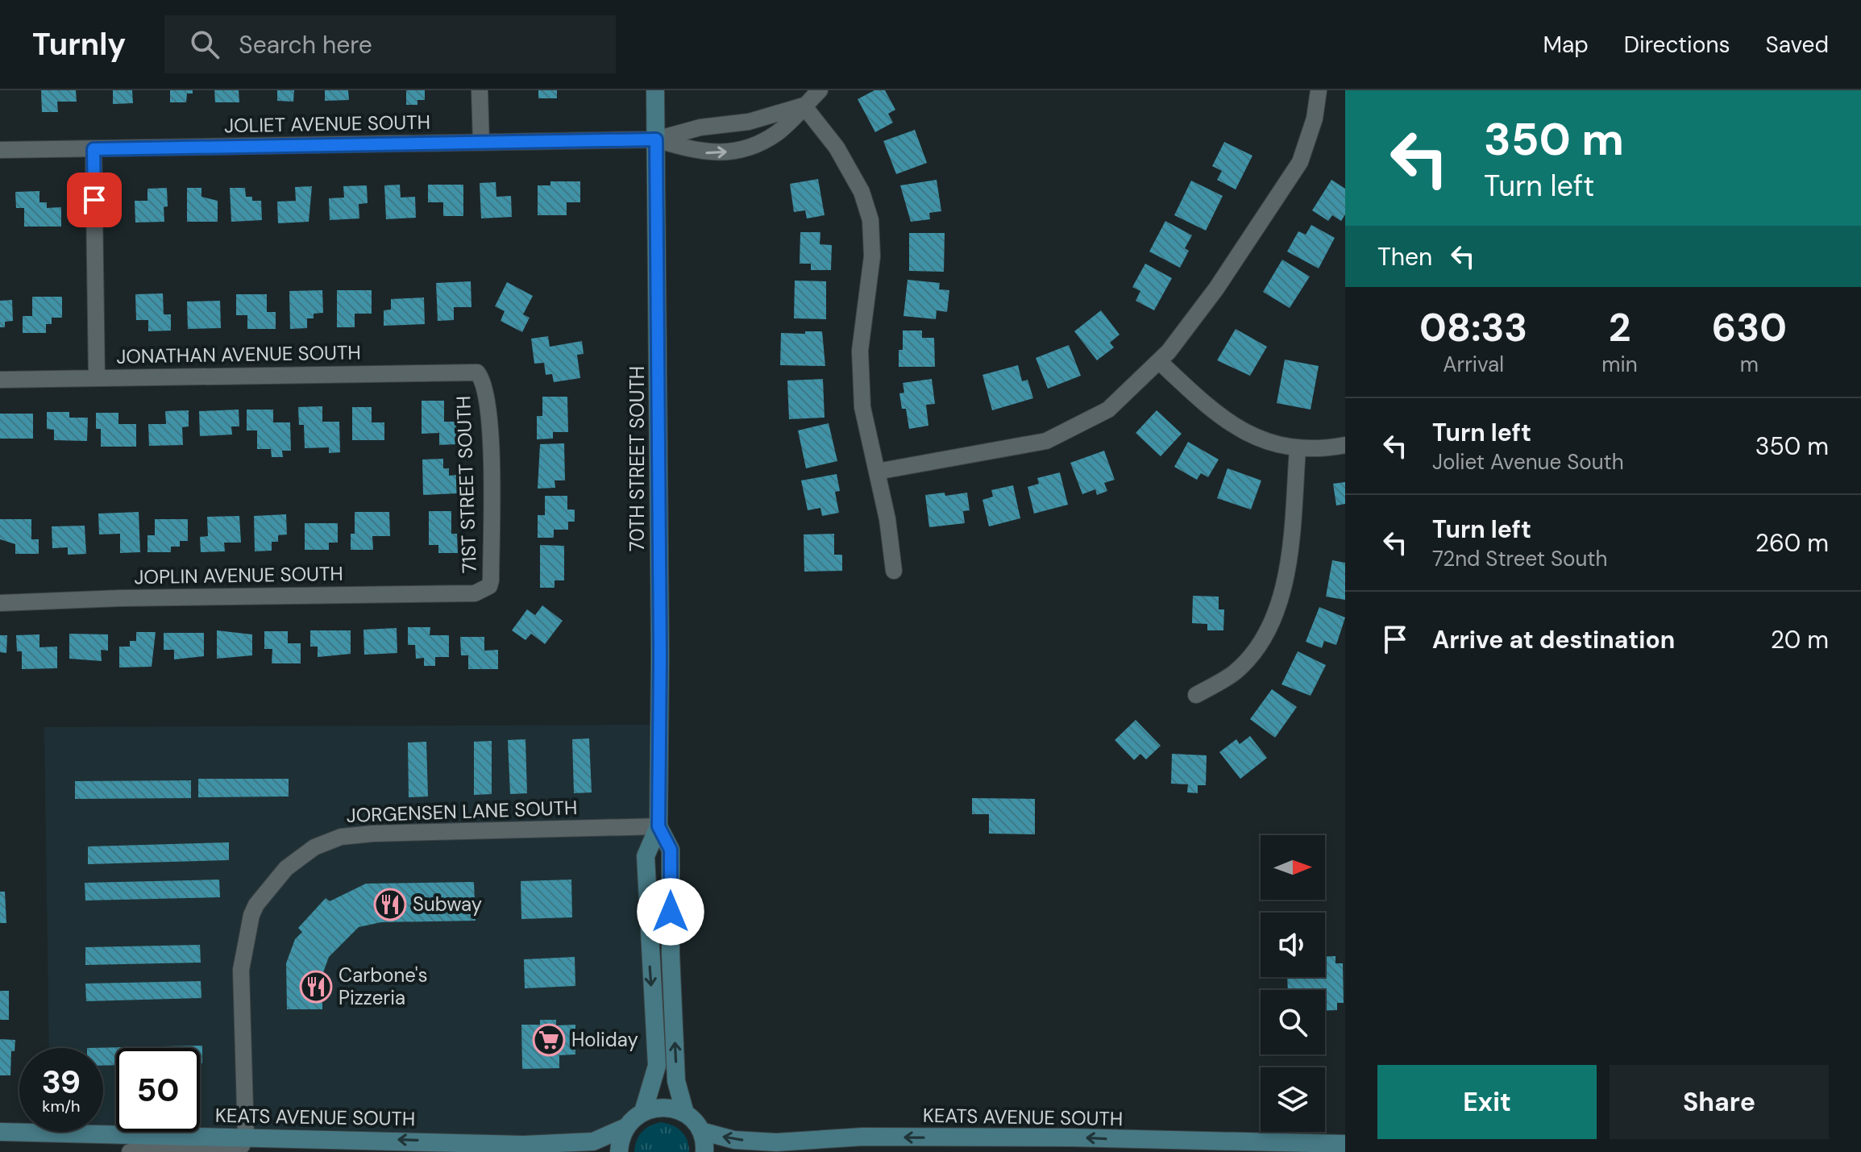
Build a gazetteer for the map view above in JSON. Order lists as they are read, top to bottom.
{
  "streets": {
    "main road": ["70TH STREET SOUTH", "KEATS AVENUE SOUTH"],
    "street": [
      "JOLIET AVENUE SOUTH",
      "JONATHAN AVENUE SOUTH",
      "71ST STREET SOUTH",
      "JOPLIN AVENUE SOUTH",
      "JORGENSEN LANE SOUTH"
    ]
  },
  "crossings": [
    ["JOLIET AVENUE SOUTH", "70TH STREET SOUTH"],
    ["JONATHAN AVENUE SOUTH", "71ST STREET SOUTH"],
    ["70TH STREET SOUTH", "JORGENSEN LANE SOUTH"],
    ["71ST STREET SOUTH", "JOPLIN AVENUE SOUTH"],
    ["JORGENSEN LANE SOUTH", "KEATS AVENUE SOUTH"]
  ],
  "one_way": ["KEATS AVENUE SOUTH"],
  "places": {
    "restaurant": ["Subway", "Carbone's Pizzeria"],
    "supermarket": ["Holiday"]
  },
  "north": "right",
  "page": {
    "header": "Turnly",
    "search": "Search here",
    "nav": ["Map", "Directions", "Saved"],
    "turn": ["350 m", "Turn left"],
    "then": "Then",
    "eta": [
      "08:33",
      "Arrival",
      "2",
      "min",
      "630",
      "m"
    ],
    "list": [
      {
        "name": "Turn left",
        "note": "Joliet Avenue South",
        "value": "350 m"
      },
      {
        "name": "Turn left",
        "note": "72nd Street South",
        "value": "260 m"
      },
      {
        "name": "Arrive at destination",
        "value": "20 m"
      }
    ],
    "speed": "39 km/h",
    "limit": "50",
    "buttons": ["Exit", "Share"]
  }
}
